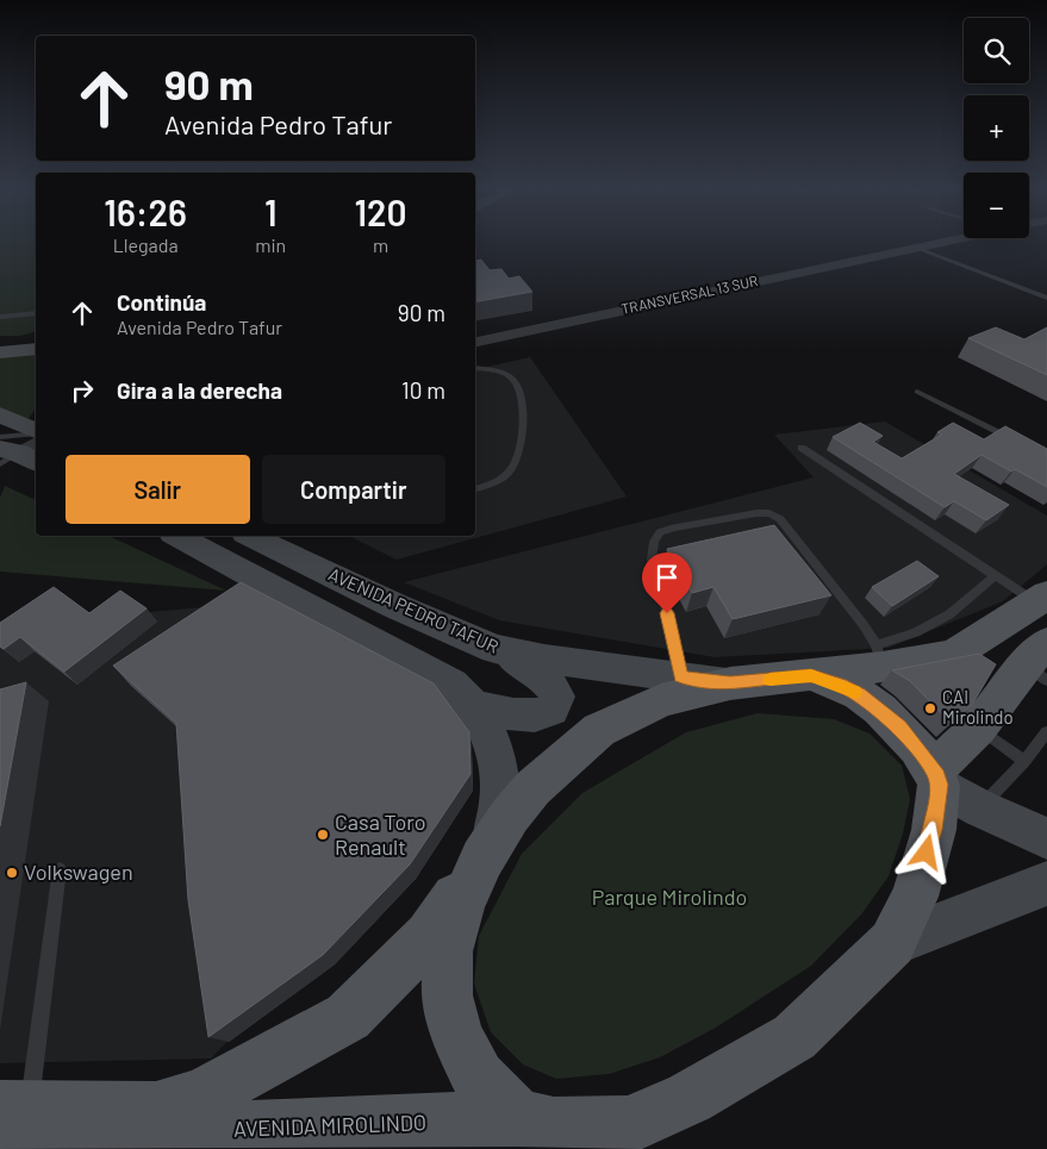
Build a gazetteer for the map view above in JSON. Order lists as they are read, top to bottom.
{
  "streets": {
    "main road": ["AVENIDA PEDRO TAFUR", "AVENIDA MIROLINDO"],
    "street": ["TRANSVERSAL 13 SUR"]
  },
  "parks": ["Parque Mirolindo"],
  "places": ["CAI Mirolindo", "Casa Toro Renault", "Volkswagen"],
  "page": {
    "map_buttons": ["+", "−"],
    "turn": ["90 m", "Avenida Pedro Tafur"],
    "eta": [
      "16:26",
      "Llegada",
      "1",
      "min",
      "120",
      "m"
    ],
    "list": [
      {
        "name": "Continúa",
        "note": "Avenida Pedro Tafur",
        "value": "90 m"
      },
      {
        "name": "Gira a la derecha",
        "value": "10 m"
      }
    ],
    "buttons": ["Salir", "Compartir"]
  }
}
